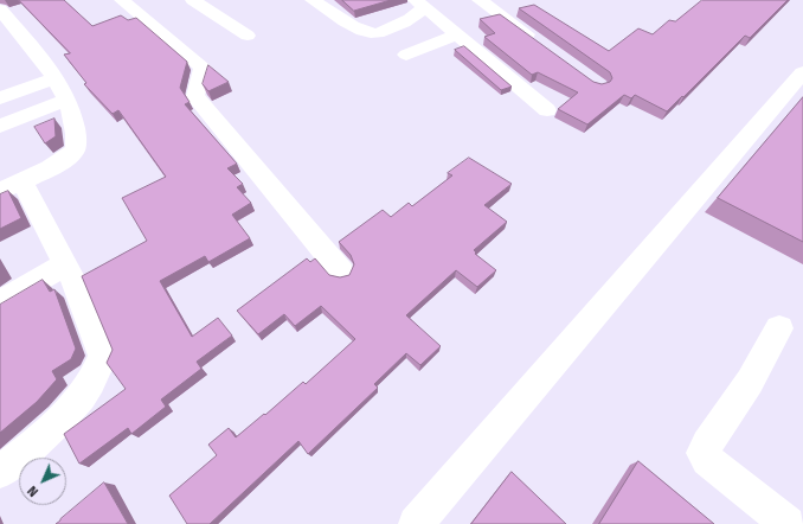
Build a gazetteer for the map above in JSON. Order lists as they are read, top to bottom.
{
  "north": "bottom left"
}
